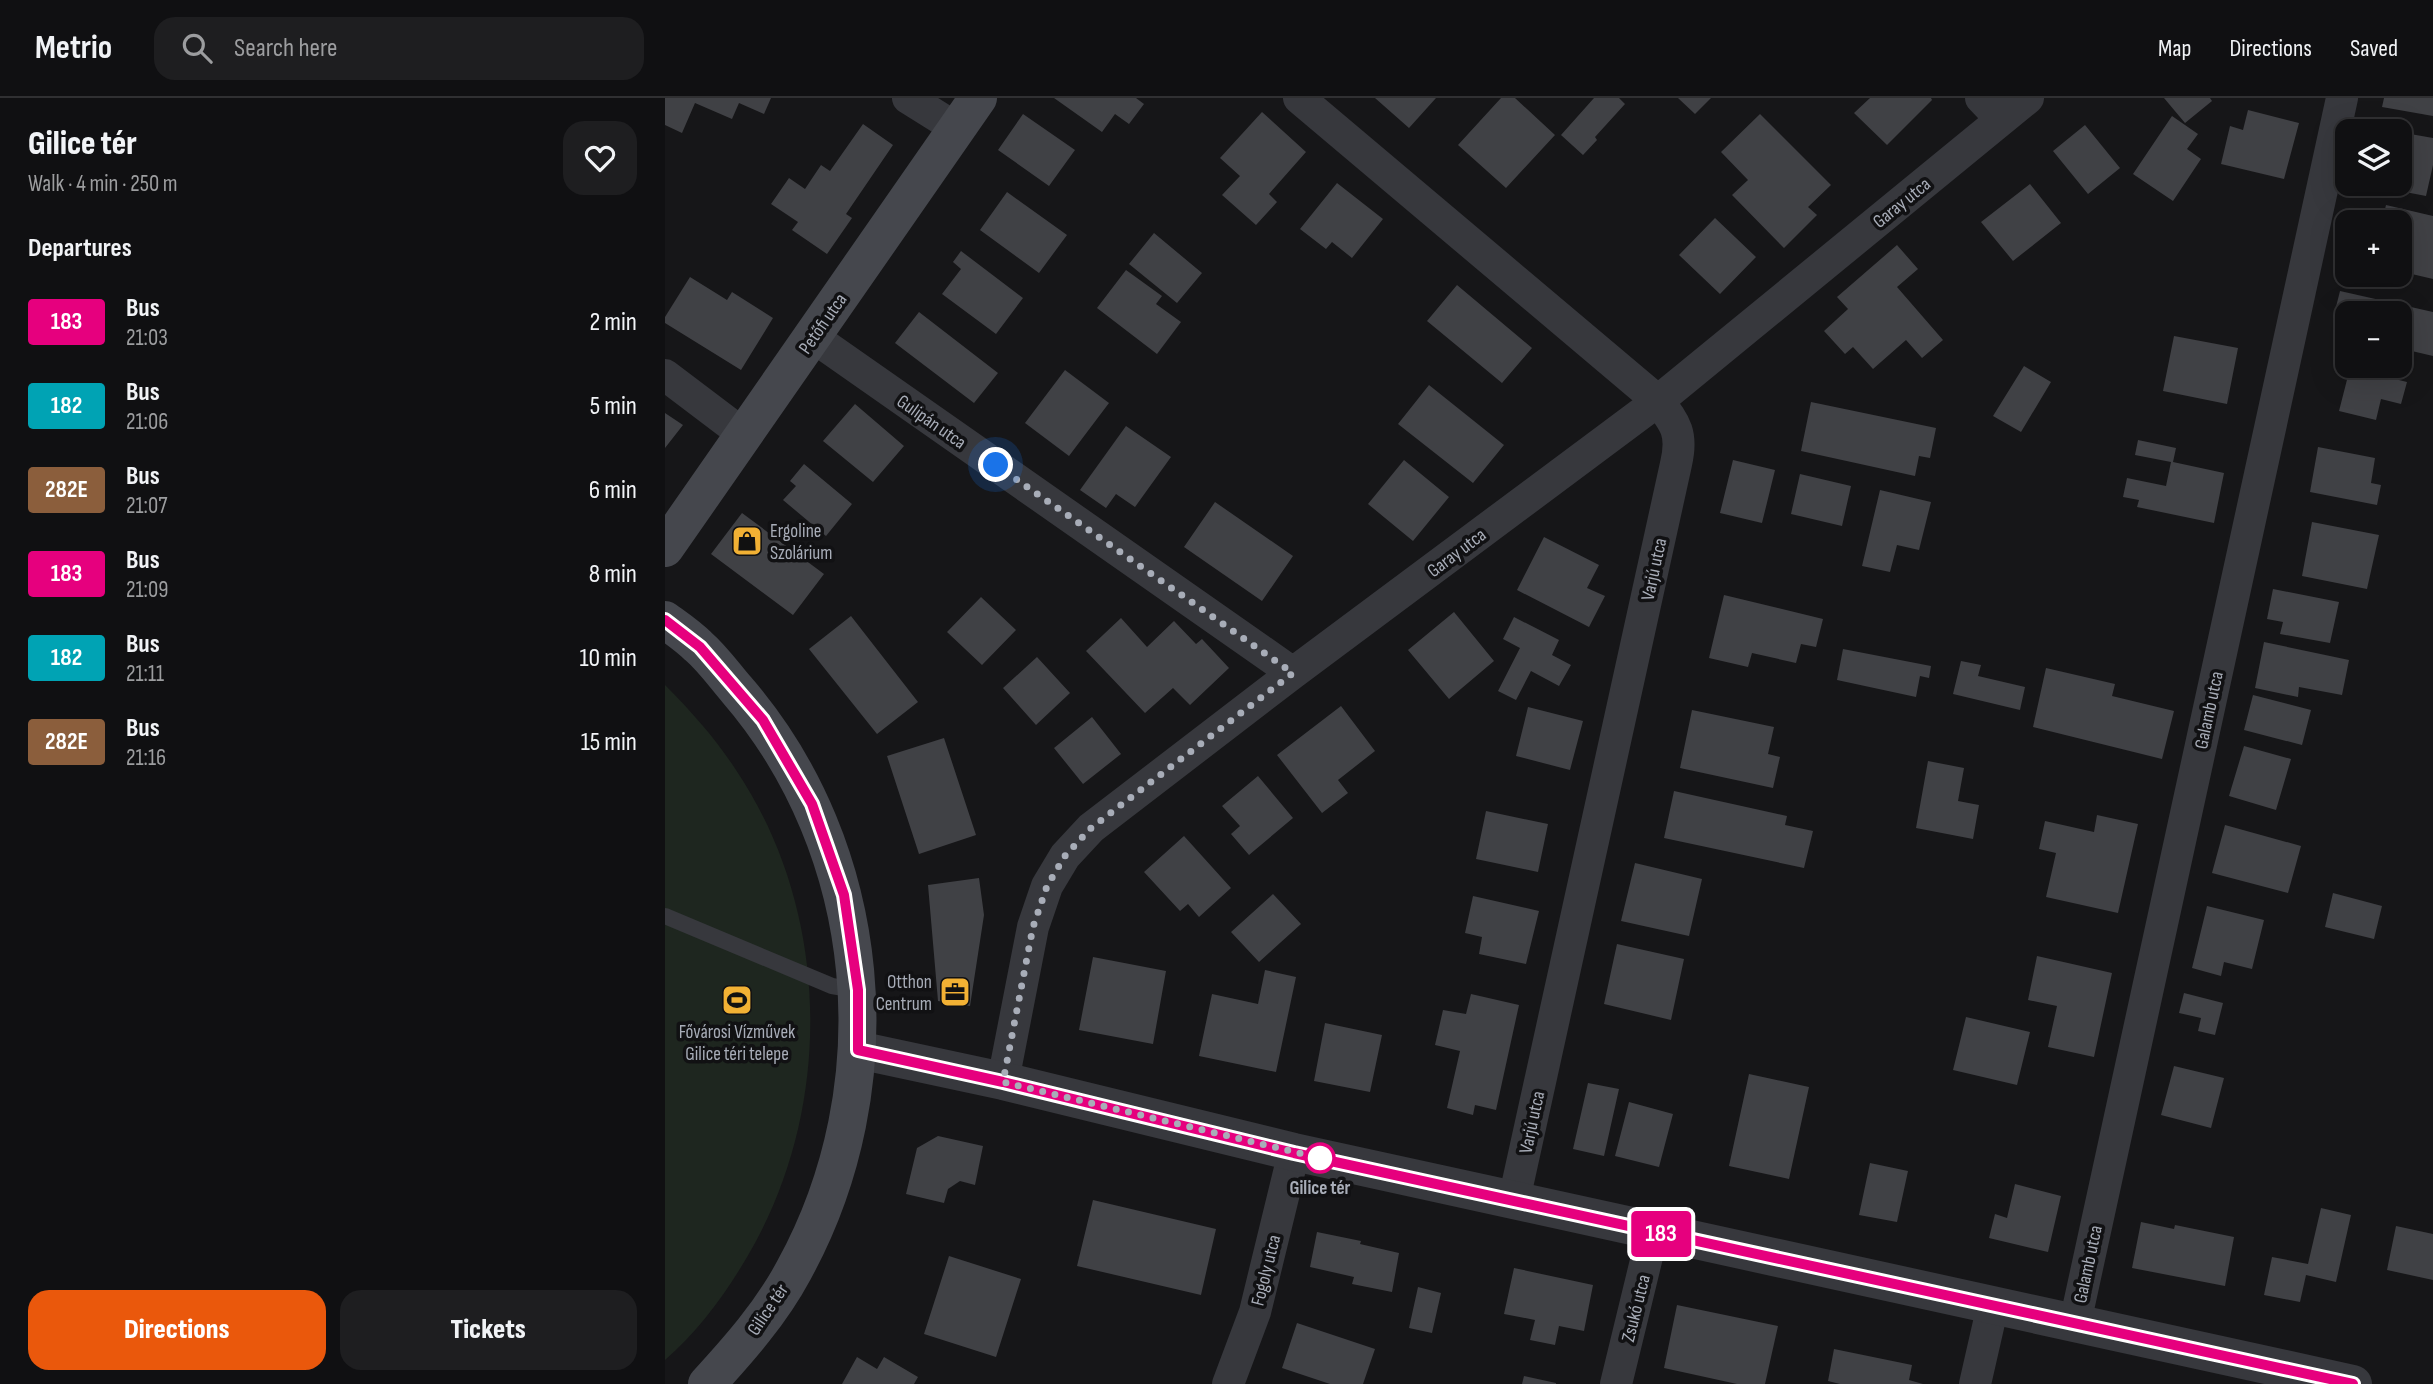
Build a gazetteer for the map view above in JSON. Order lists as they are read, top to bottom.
{
  "streets": {
    "main road": ["Petőfi utca", "Gilice tér"],
    "street": [
      "Garay utca",
      "Gulipán utca",
      "Varjú utca",
      "Galamb utca",
      "Fogoly utca",
      "Zsukó utca"
    ]
  },
  "crossings": [
    ["Garay utca", "Gulipán utca"],
    ["Garay utca", "Varjú utca"],
    ["Petőfi utca", "Gulipán utca"]
  ],
  "places": {
    "shop": ["Ergoline Szolárium"],
    "office": ["Otthon Centrum"],
    "sports": ["Fővárosi Vízművek Gilice téri telepe"],
    "other": ["Gilice tér"]
  },
  "lines": ["bus line 183"],
  "page": {
    "header": "Metrio",
    "search": "Search here",
    "nav": ["Map", "Directions", "Saved"],
    "heading": [
      ["Gilice tér", "Walk · 4 min · 250 m"],
      "Departures"
    ],
    "on_map": "183",
    "map_buttons": ["+", "−"],
    "list": [
      {
        "mark": "183",
        "name": "Bus",
        "note": "21:03",
        "value": "2 min"
      },
      {
        "mark": "182",
        "name": "Bus",
        "note": "21:06",
        "value": "5 min"
      },
      {
        "mark": "282E",
        "name": "Bus",
        "note": "21:07",
        "value": "6 min"
      },
      {
        "mark": "183",
        "name": "Bus",
        "note": "21:09",
        "value": "8 min"
      },
      {
        "mark": "182",
        "name": "Bus",
        "note": "21:11",
        "value": "10 min"
      },
      {
        "mark": "282E",
        "name": "Bus",
        "note": "21:16",
        "value": "15 min"
      }
    ],
    "buttons": ["Directions", "Tickets"]
  }
}
